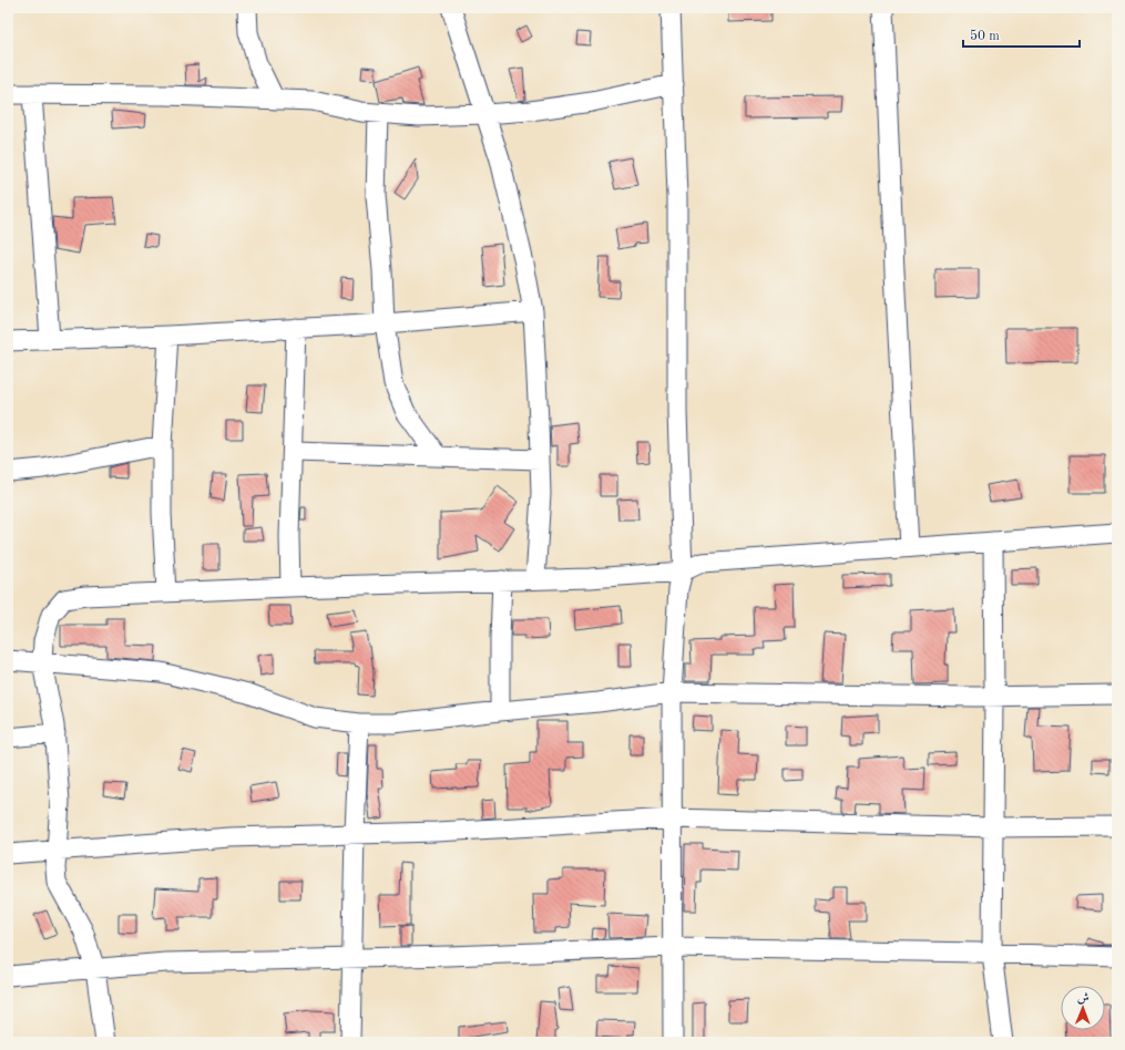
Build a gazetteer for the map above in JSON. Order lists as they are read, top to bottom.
{
  "scale_bar": "50 m",
  "north": "top"
}
